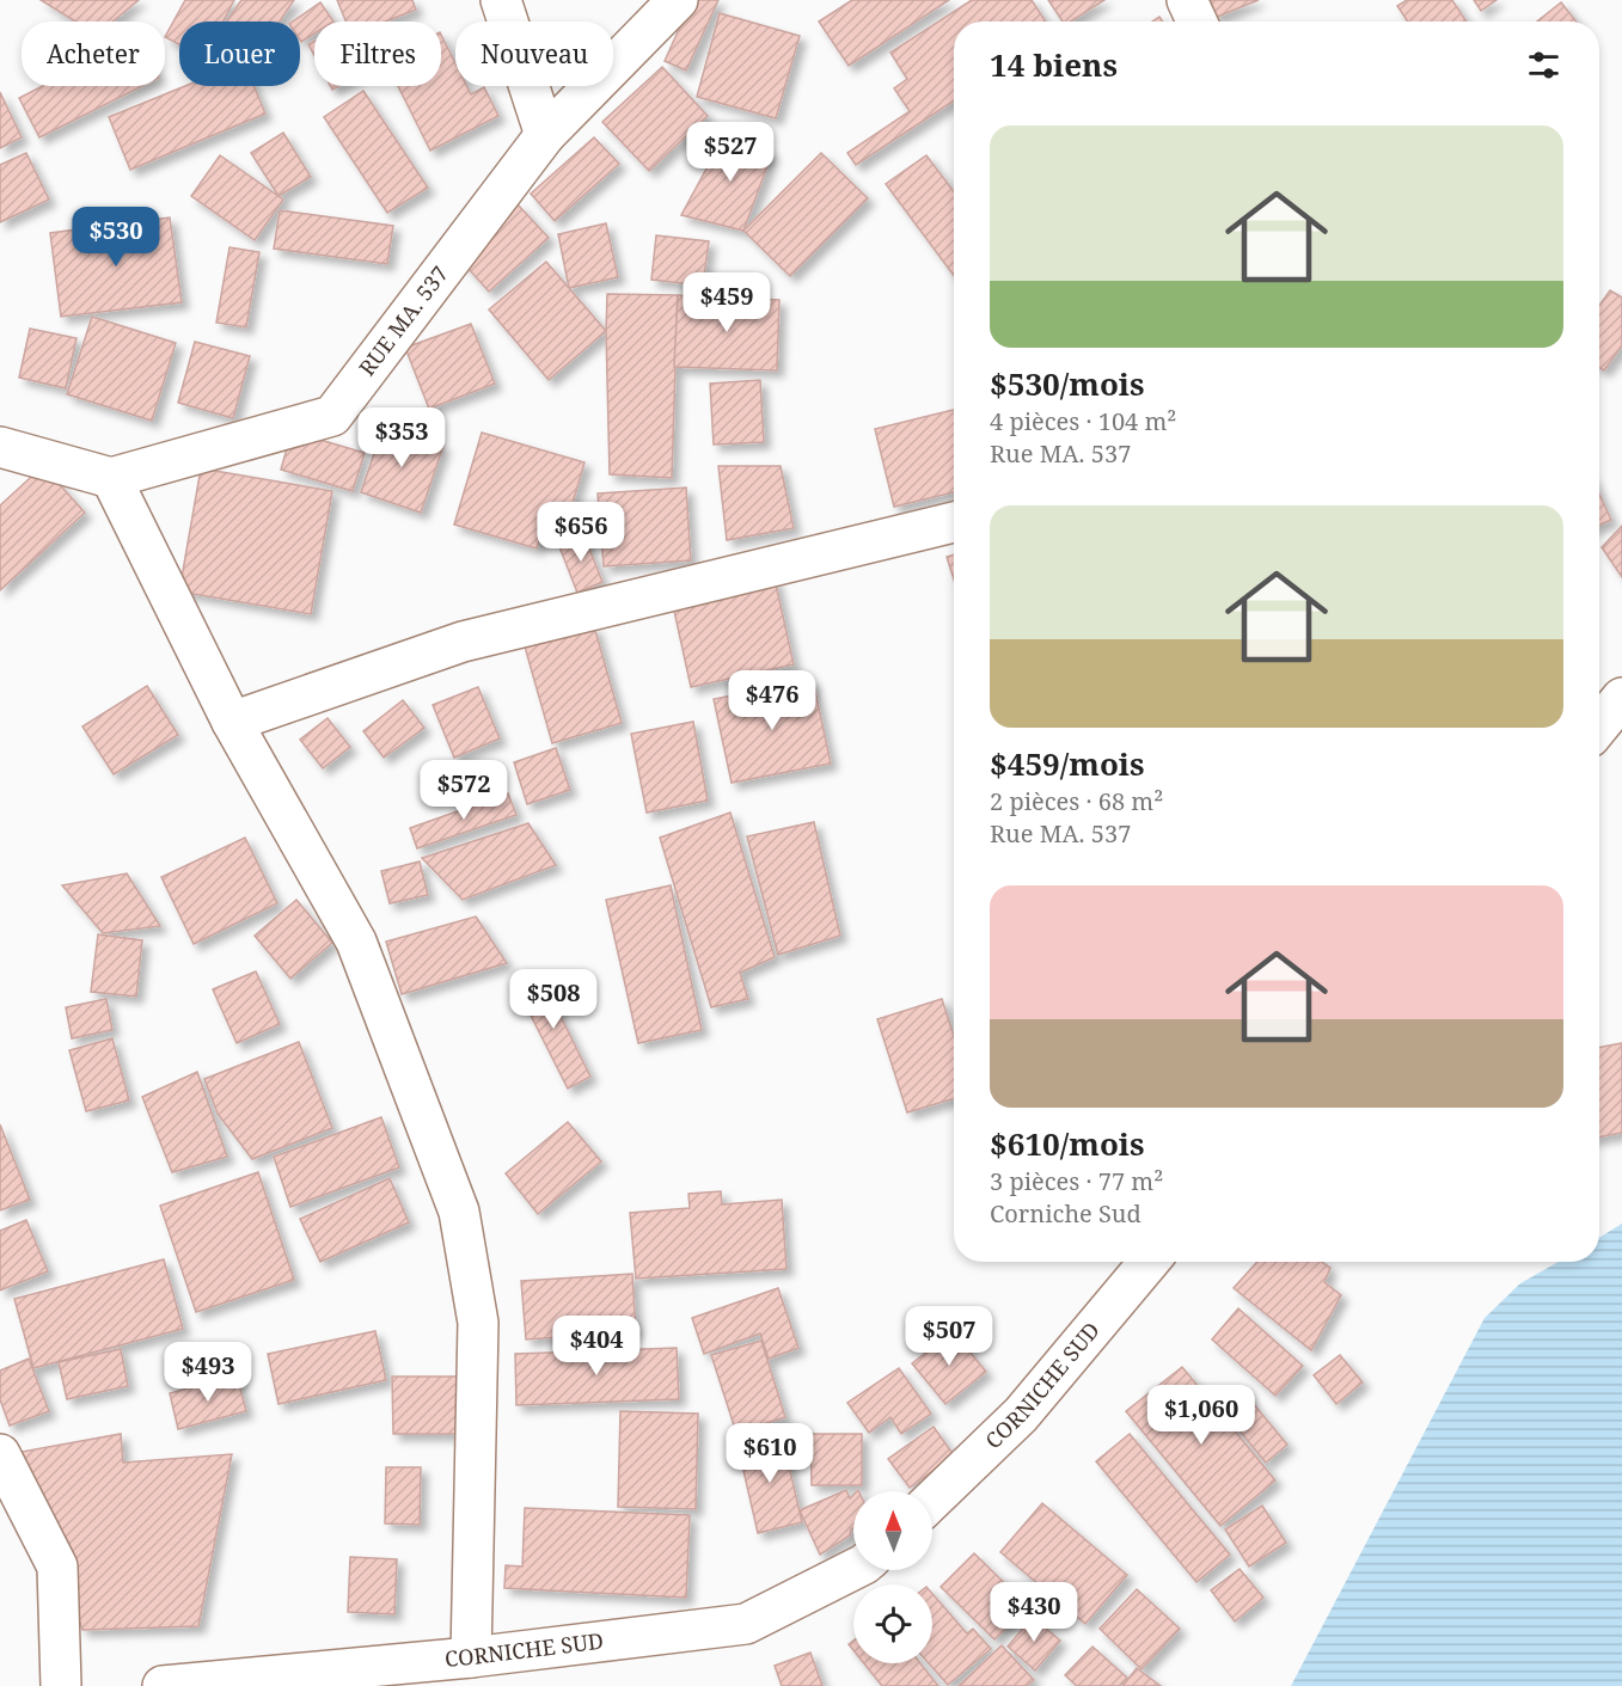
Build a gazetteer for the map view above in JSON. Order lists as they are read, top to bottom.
{
  "streets": {
    "street": ["RUE MA. 537", "CORNICHE SUD"]
  },
  "north": "top",
  "page": {
    "chip": [
      "Acheter",
      "Louer",
      "Filtres",
      "Nouveau"
    ],
    "heading": "14 biens",
    "list": [
      {
        "name": "$530/mois",
        "note": "4 pièces · 104 m² · Rue MA. 537"
      },
      {
        "name": "$459/mois",
        "note": "2 pièces · 68 m² · Rue MA. 537"
      },
      {
        "name": "$610/mois",
        "note": "3 pièces · 77 m² · Corniche Sud"
      }
    ],
    "price": [
      "$527",
      "$530",
      "$459",
      "$353",
      "$656",
      "$476",
      "$572",
      "$508",
      "$507",
      "$404",
      "$493",
      "$1,060",
      "$610",
      "$430"
    ]
  }
}
